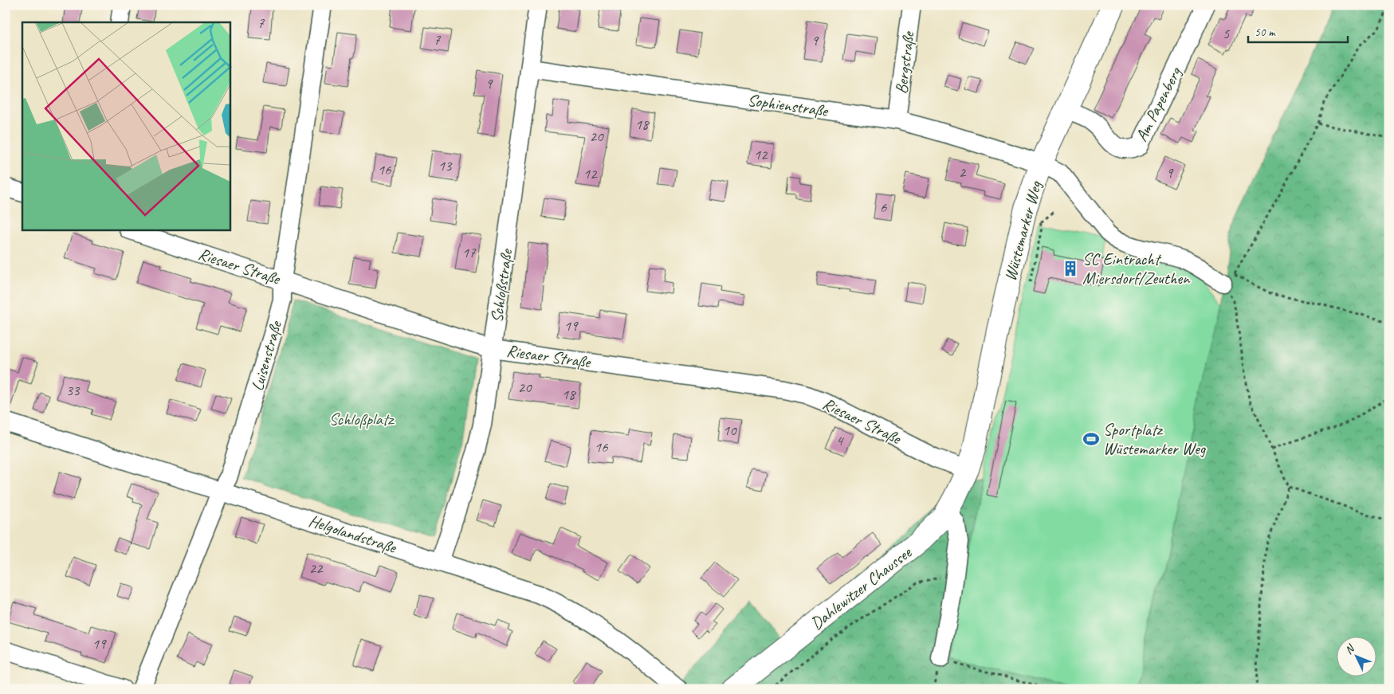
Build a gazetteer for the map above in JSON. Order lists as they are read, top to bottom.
{
  "streets": {
    "main road": ["Wüstemarker Weg", "Dahlewitzer Chaussee"],
    "street": [
      "Bergstraße",
      "Am Papenberg",
      "Sophienstraße",
      "Riesaer Straße",
      "Schloßstraße",
      "Luisenstraße",
      "Helgolandstraße"
    ]
  },
  "crossings": [
    ["Bergstraße", "Sophienstraße"],
    ["Am Papenberg", "Wüstemarker Weg"],
    ["Sophienstraße", "Wüstemarker Weg"],
    ["Sophienstraße", "Schloßstraße"],
    ["Wüstemarker Weg", "Riesaer Straße"],
    ["Wüstemarker Weg", "Dahlewitzer Chaussee"],
    ["Riesaer Straße", "Schloßstraße"],
    ["Riesaer Straße", "Luisenstraße"],
    ["Riesaer Straße", "Dahlewitzer Chaussee"],
    ["Schloßstraße", "Helgolandstraße"],
    ["Luisenstraße", "Helgolandstraße"]
  ],
  "parks": ["Schloßplatz"],
  "places": {
    "building": ["SC Eintracht Miersdorf/Zeuthen"],
    "sports": ["Sportplatz Wüstemarker Weg"]
  },
  "house_numbers": [
    "7",
    "5",
    "7",
    "9",
    "9",
    "18",
    "20",
    "12",
    "13",
    "16",
    "2",
    "9",
    "12",
    "6",
    "17",
    "19",
    "20",
    "33",
    "18",
    "10",
    "4",
    "16",
    "22",
    "19"
  ],
  "scale_bar": "50 m",
  "north": "top left"
}
